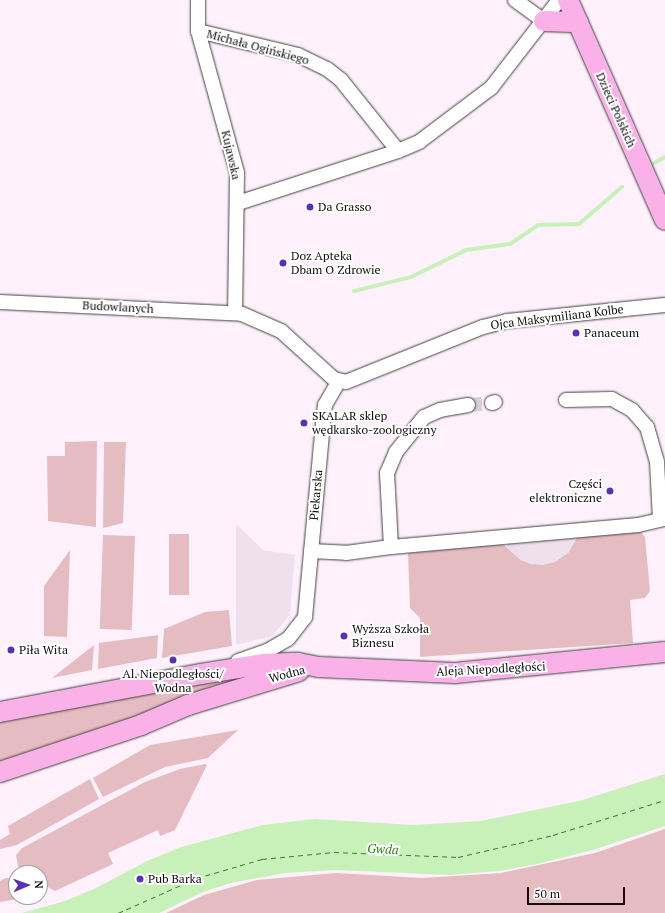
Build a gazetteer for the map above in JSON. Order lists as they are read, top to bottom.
{
  "streets": {
    "street": [
      "Michała Ogińskiego",
      "Dzieci Polskich",
      "Kujawska",
      "Budowlanych",
      "Ojca Maksymiliana Kolbe",
      "Piekarska",
      "Aleja Niepodległości",
      "Wodna"
    ]
  },
  "crossings": [
    ["Michała Ogińskiego", "Kujawska"],
    ["Kujawska", "Budowlanych"],
    ["Ojca Maksymiliana Kolbe", "Piekarska"],
    ["Piekarska", "Wodna"],
    ["Aleja Niepodległości", "Wodna"]
  ],
  "water": ["Gwda"],
  "places": [
    "Da Grasso",
    "Doz Apteka Dbam O Zdrowie",
    "Panaceum",
    "SKALAR sklep wędkarsko-zoologiczny",
    "Części elektroniczne",
    "Wyższa Szkoła Biznesu",
    "Piła Wita",
    "Al. Niepodległości/ Wodna",
    "Pub Barka"
  ],
  "scale_bar": "50 m",
  "north": "right"
}
